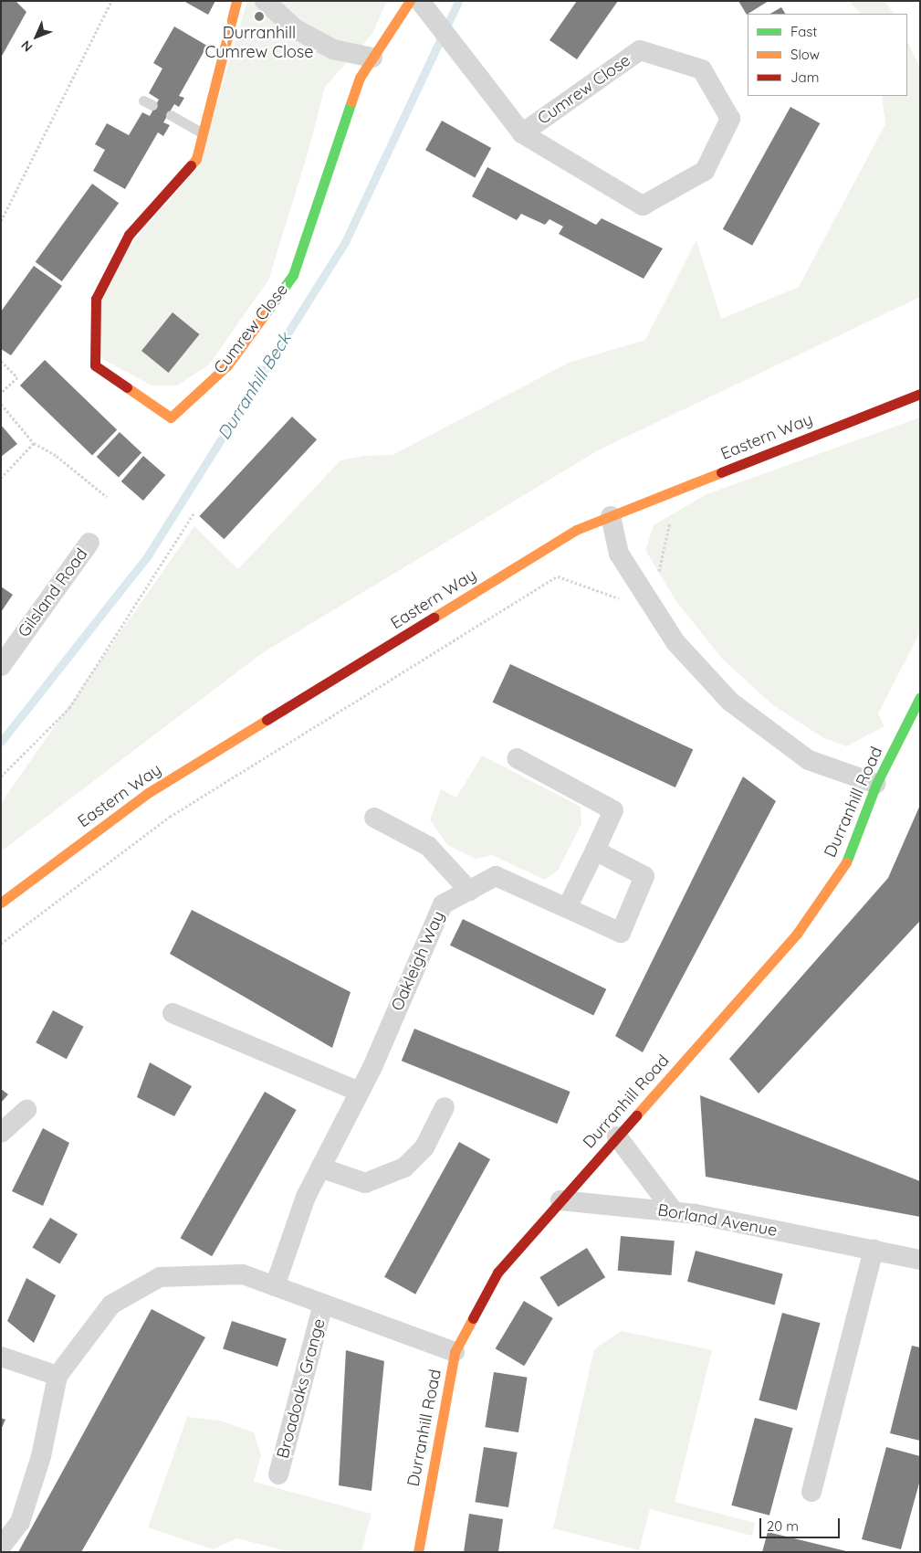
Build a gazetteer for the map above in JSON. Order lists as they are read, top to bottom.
{
  "streets": {
    "street": [
      "Cumrew Close",
      "Eastern Way",
      "Gilsland Road",
      "Durranhill Road",
      "Oakleigh Way",
      "Borland Avenue",
      "Broadoaks Grange"
    ]
  },
  "crossings": [
    ["Durranhill Road", "Borland Avenue"],
    ["Durranhill Road", "Broadoaks Grange"],
    ["Oakleigh Way", "Broadoaks Grange"]
  ],
  "water": ["Durranhill Beck"],
  "places": ["Durranhill Cumrew Close"],
  "legend": ["Fast", "Slow", "Jam"],
  "scale_bar": "20 m",
  "north": "bottom left"
}
